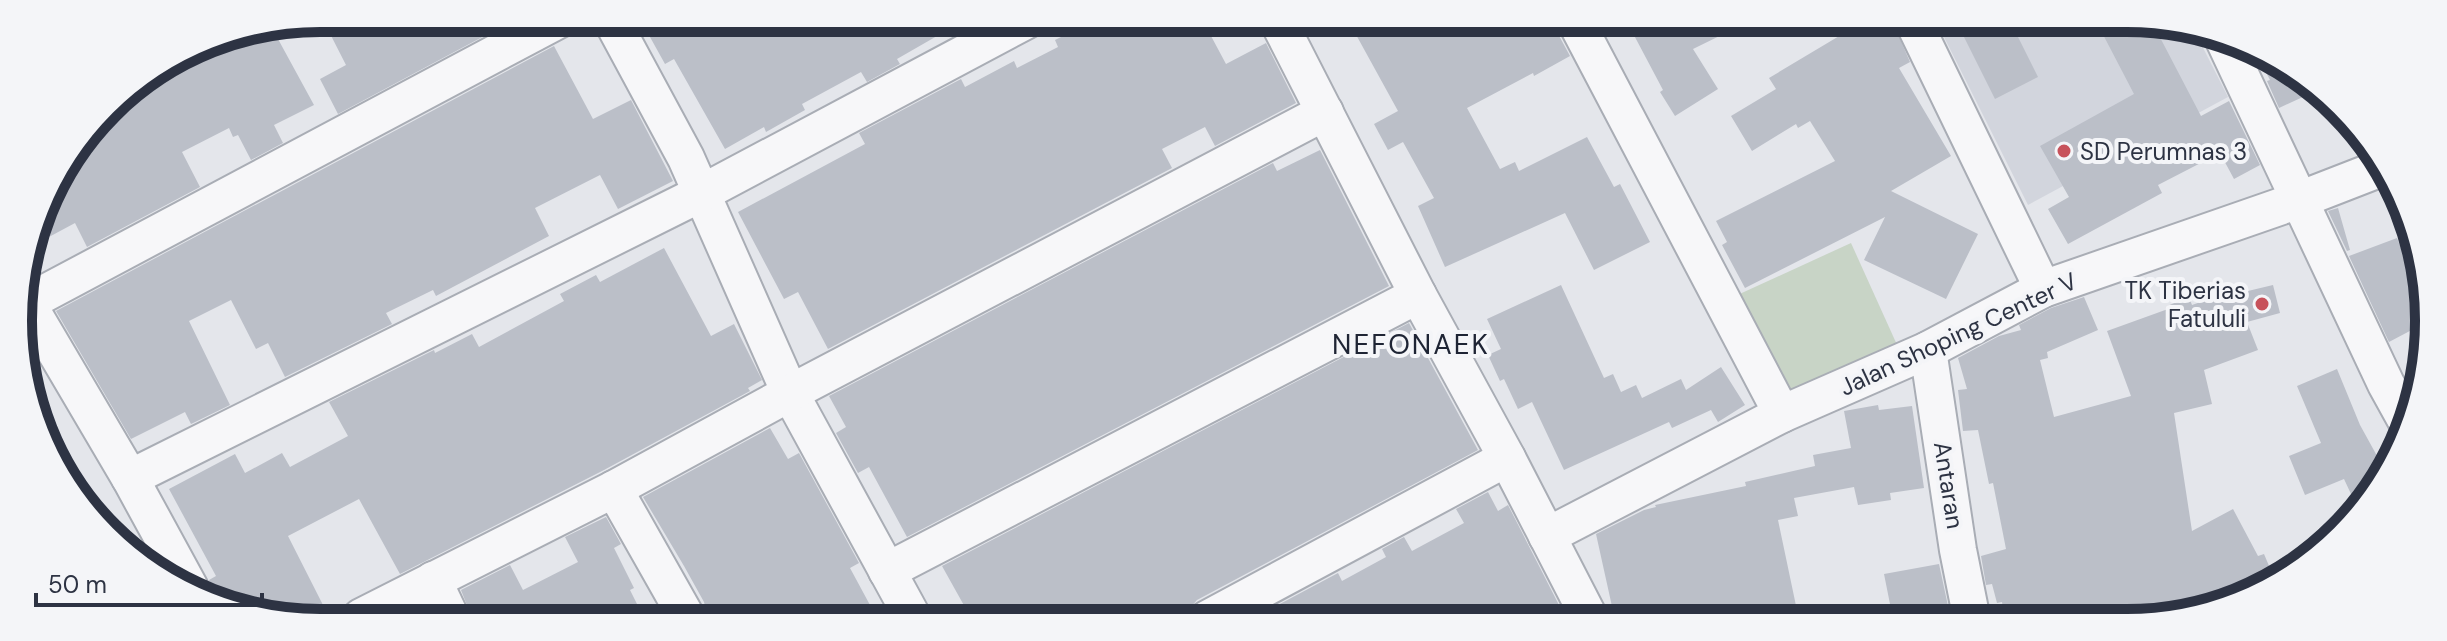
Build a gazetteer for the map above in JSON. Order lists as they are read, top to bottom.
{
  "streets": {
    "street": ["Jalan Shoping Center V", "Antaran"]
  },
  "crossings": [
    ["Jalan Shoping Center V", "Antaran"]
  ],
  "districts": ["NEFONAEK"],
  "places": ["SD Perumnas 3", "TK Tiberias Fatululi"],
  "scale_bar": "50 m"
}
